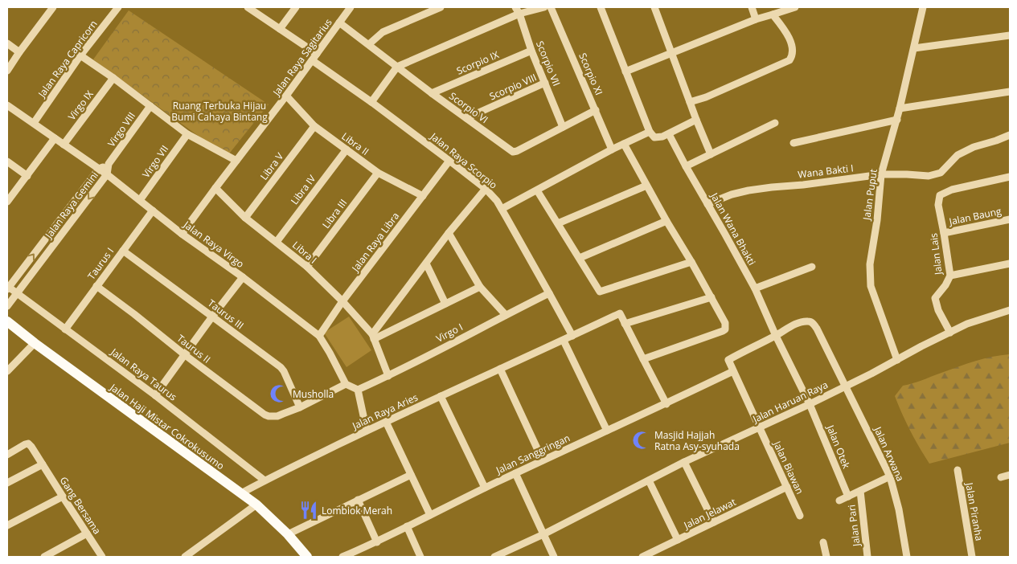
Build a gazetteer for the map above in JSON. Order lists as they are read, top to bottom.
{
  "streets": {
    "main road": ["Jalan Haji Mistar Cokrokusumo"],
    "street": [
      "Jalan Raya Sagitarius",
      "Jalan Raya Capricorn",
      "Scorpio IX",
      "Scorpio VII",
      "Scorpio XI",
      "Scorpio VIII",
      "Virgo IX",
      "Scorpio VI",
      "Virgo VIII",
      "Libra II",
      "Jalan Raya Scorpio",
      "Virgo VII",
      "Libra V",
      "Wana Bakti I",
      "Libra IV",
      "Jalan Puput",
      "Jalan Raya Gemini",
      "Libra III",
      "Jalan Baung",
      "Jalan Wana Bhakti",
      "Jalan Raya Libra",
      "Jalan Raya Virgo",
      "Libra I",
      "Jalan Lais",
      "Taurus I",
      "Taurus III",
      "Virgo I",
      "Taurus II",
      "Jalan Raya Taurus",
      "Jalan Haruan Raya",
      "Jalan Raya Aries",
      "Jalan Otek",
      "Jalan Sanggringan",
      "Jalan Arwana",
      "Jalan Biawan",
      "Gang Bersama",
      "Jalan Piranha",
      "Jalan Jelawat",
      "Jalan Pari"
    ]
  },
  "crossings": [
    ["Jalan Raya Sagitarius", "Scorpio VI"],
    ["Jalan Raya Sagitarius", "Libra II"],
    ["Jalan Raya Sagitarius", "Jalan Raya Scorpio"],
    ["Jalan Raya Sagitarius", "Jalan Raya Virgo"],
    ["Jalan Raya Sagitarius", "Libra I"],
    ["Jalan Raya Capricorn", "Jalan Raya Virgo"],
    ["Scorpio IX", "Scorpio VII"],
    ["Scorpio IX", "Scorpio VI"],
    ["Scorpio VII", "Scorpio VIII"],
    ["Scorpio VII", "Scorpio VI"],
    ["Scorpio XI", "Scorpio VI"],
    ["Scorpio VIII", "Scorpio VI"],
    ["Virgo IX", "Jalan Raya Virgo"],
    ["Virgo VIII", "Jalan Raya Gemini"],
    ["Libra II", "Libra V"],
    ["Libra II", "Libra IV"],
    ["Libra II", "Libra III"],
    ["Libra II", "Jalan Raya Libra"],
    ["Jalan Raya Scorpio", "Jalan Raya Libra"],
    ["Jalan Raya Scorpio", "Virgo I"],
    ["Jalan Raya Scorpio", "Jalan Raya Aries"],
    ["Virgo VII", "Jalan Raya Virgo"],
    ["Libra V", "Libra I"],
    ["Wana Bakti I", "Jalan Puput"],
    ["Wana Bakti I", "Jalan Wana Bhakti"],
    ["Libra IV", "Libra I"],
    ["Jalan Puput", "Jalan Haruan Raya"],
    ["Jalan Raya Gemini", "Jalan Raya Virgo"],
    ["Jalan Raya Gemini", "Jalan Raya Taurus"],
    ["Libra III", "Libra I"],
    ["Jalan Baung", "Jalan Lais"],
    ["Jalan Wana Bhakti", "Jalan Otek"],
    ["Jalan Wana Bhakti", "Jalan Arwana"],
    ["Jalan Raya Libra", "Jalan Raya Virgo"],
    ["Jalan Raya Libra", "Libra I"],
    ["Jalan Raya Virgo", "Taurus I"],
    ["Jalan Raya Virgo", "Taurus II"],
    ["Libra I", "Virgo I"],
    ["Jalan Lais", "Jalan Haruan Raya"],
    ["Taurus I", "Taurus III"],
    ["Taurus I", "Taurus II"],
    ["Taurus I", "Jalan Raya Taurus"],
    ["Taurus III", "Taurus II"],
    ["Jalan Raya Taurus", "Jalan Raya Aries"],
    ["Jalan Haruan Raya", "Jalan Otek"],
    ["Jalan Haruan Raya", "Jalan Arwana"],
    ["Jalan Haruan Raya", "Jalan Biawan"],
    ["Jalan Raya Aries", "Jalan Haji Mistar Cokrokusumo"],
    ["Jalan Otek", "Jalan Arwana"],
    ["Jalan Sanggringan", "Jalan Arwana"],
    ["Jalan Sanggringan", "Jalan Biawan"],
    ["Jalan Arwana", "Jalan Biawan"],
    ["Jalan Biawan", "Jalan Jelawat"]
  ],
  "parks": ["Ruang Terbuka Hijau Bumi Cahaya Bintang"],
  "places": {
    "mosque": ["Musholla", "Masjid Hajjah Ratna Asy-syuhada"],
    "restaurant": ["Lombiok Merah"]
  }
}
